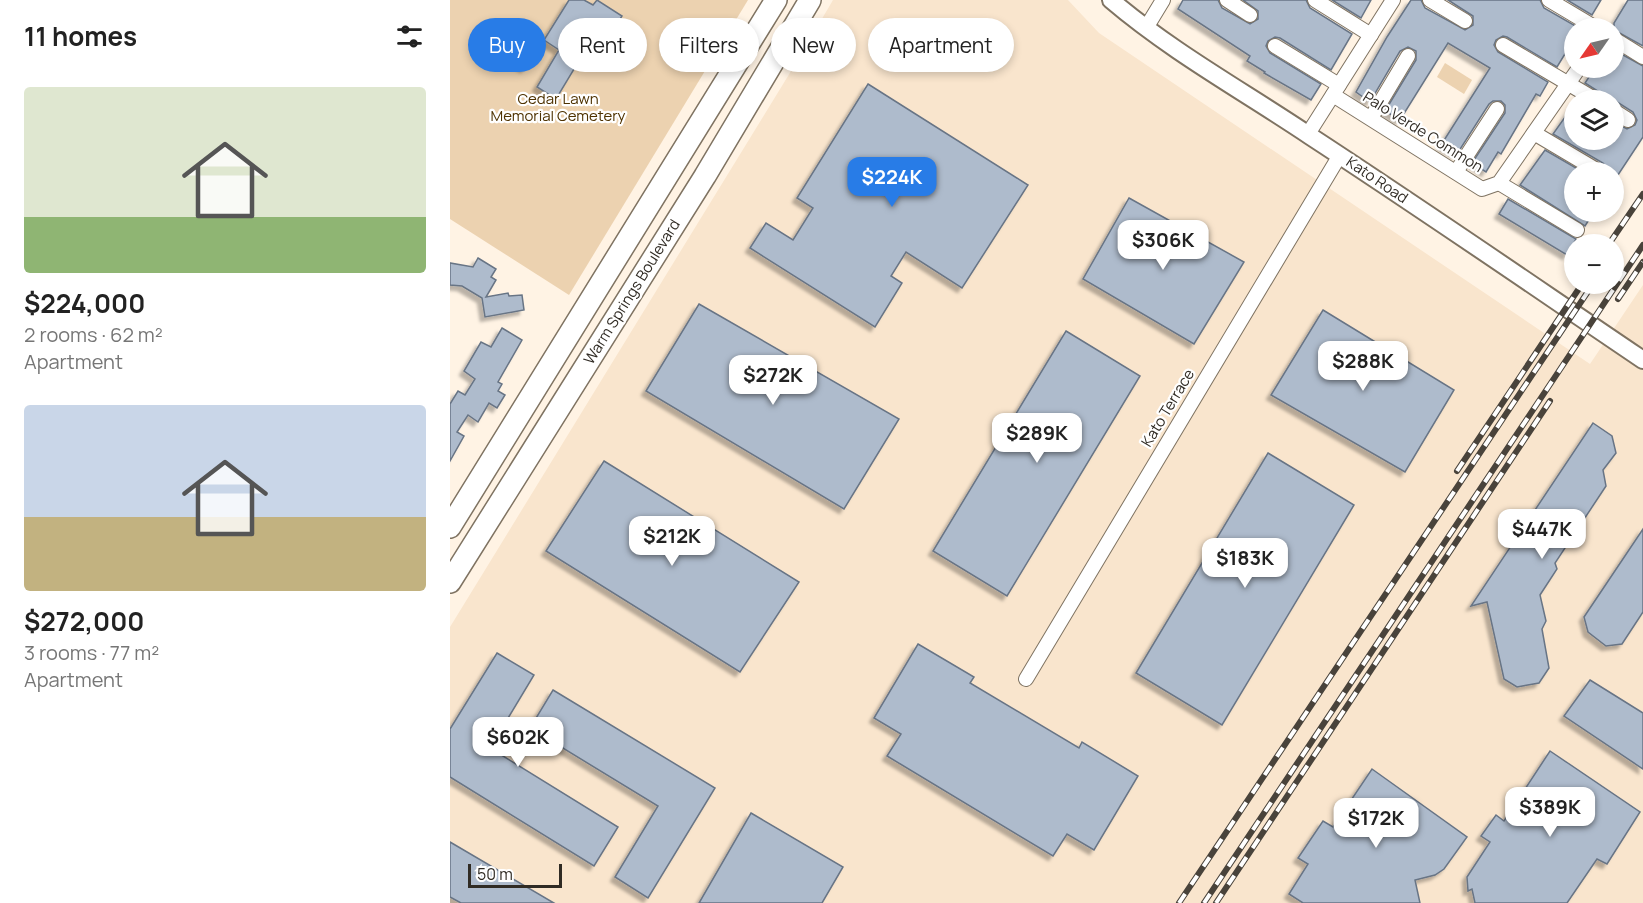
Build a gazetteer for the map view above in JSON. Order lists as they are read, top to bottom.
{
  "streets": {
    "main road": ["Warm Springs Boulevard"],
    "street": ["Palo Verde Common", "Kato Road", "Kato Terrace"]
  },
  "crossings": [
    ["Kato Road", "Kato Terrace"]
  ],
  "parks": ["Cedar Lawn Memorial Cemetery"],
  "scale_bar": "50 m",
  "north": "bottom left",
  "page": {
    "heading": "11 homes",
    "map_buttons": ["+", "−"],
    "chip": [
      "Buy",
      "Rent",
      "Filters",
      "New",
      "Apartment"
    ],
    "list": [
      {
        "name": "$224,000",
        "note": "2 rooms · 62 m² · Apartment"
      },
      {
        "name": "$272,000",
        "note": "3 rooms · 77 m² · Apartment"
      }
    ],
    "price": [
      "$224K",
      "$306K",
      "$288K",
      "$272K",
      "$289K",
      "$447K",
      "$212K",
      "$183K",
      "$602K",
      "$389K",
      "$172K"
    ],
    "scale": "50 m"
  }
}
